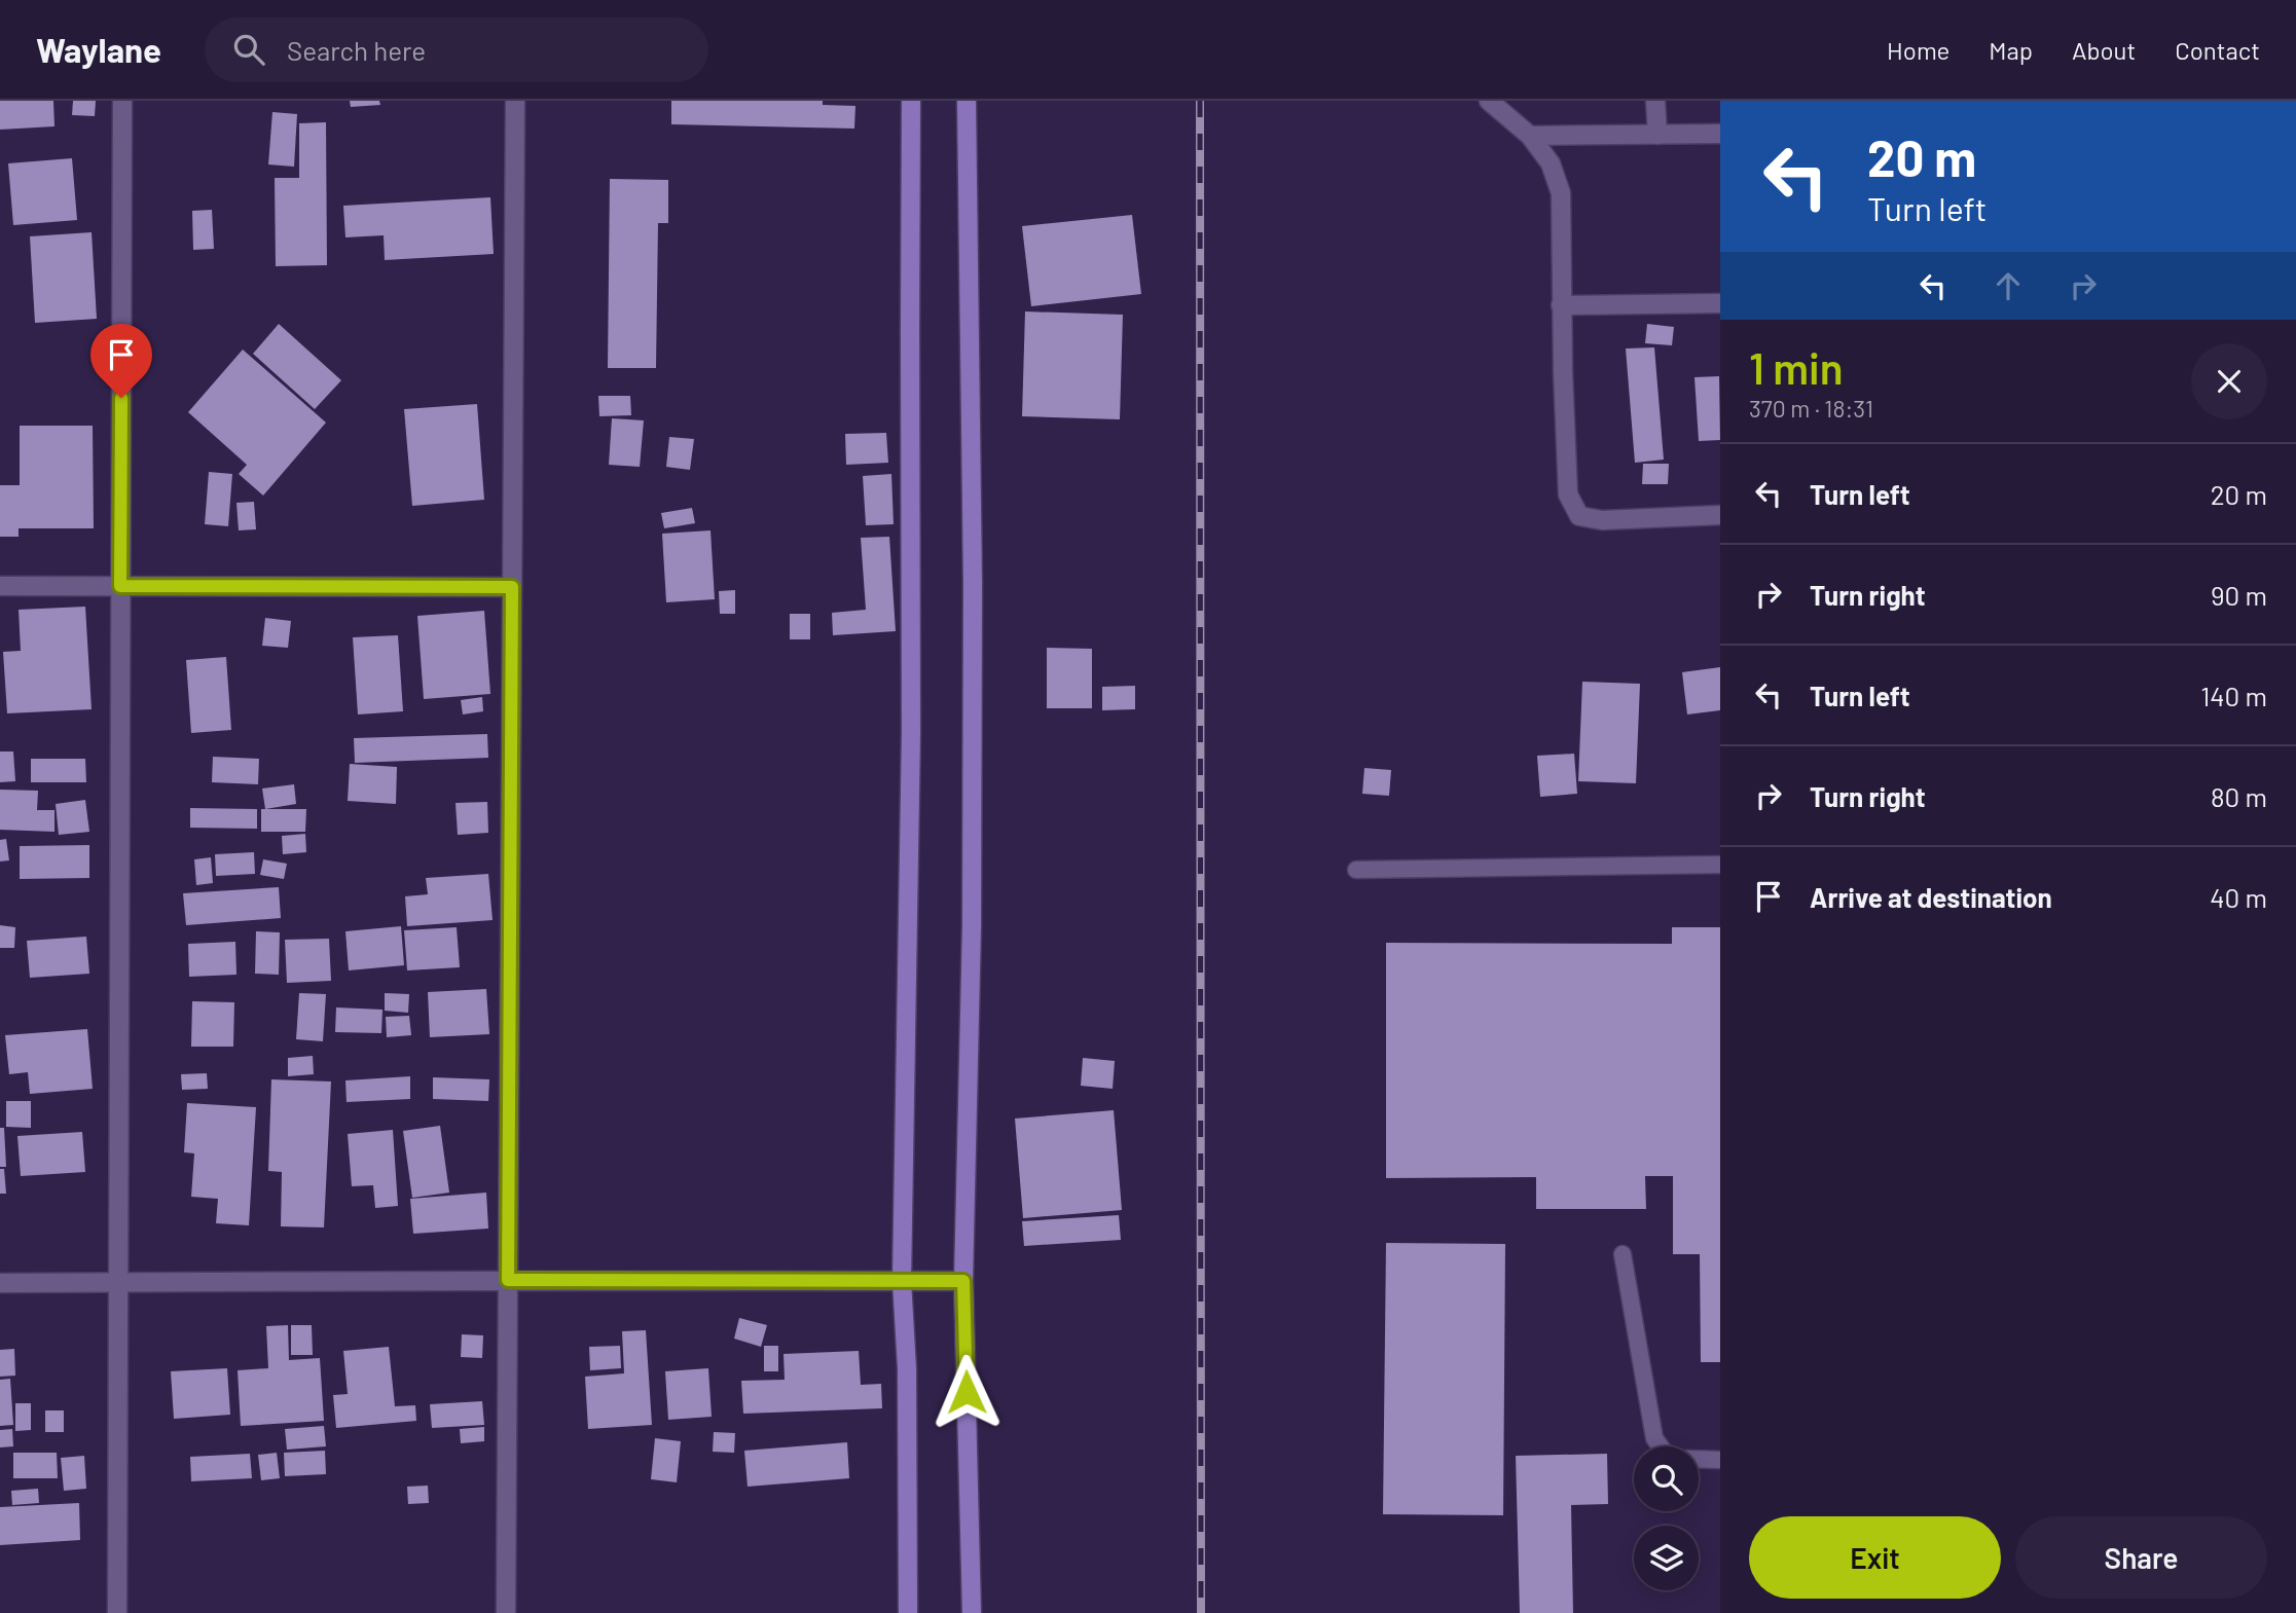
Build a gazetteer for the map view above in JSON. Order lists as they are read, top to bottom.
{
  "page": {
    "header": "Waylane",
    "search": "Search here",
    "nav": [
      "Home",
      "Map",
      "About",
      "Contact"
    ],
    "turn": ["20 m", "Turn left"],
    "heading": ["1 min", "370 m · 18:31"],
    "list": [
      {
        "name": "Turn left",
        "value": "20 m"
      },
      {
        "name": "Turn right",
        "value": "90 m"
      },
      {
        "name": "Turn left",
        "value": "140 m"
      },
      {
        "name": "Turn right",
        "value": "80 m"
      },
      {
        "name": "Arrive at destination",
        "value": "40 m"
      }
    ],
    "buttons": ["Exit", "Share"]
  }
}
